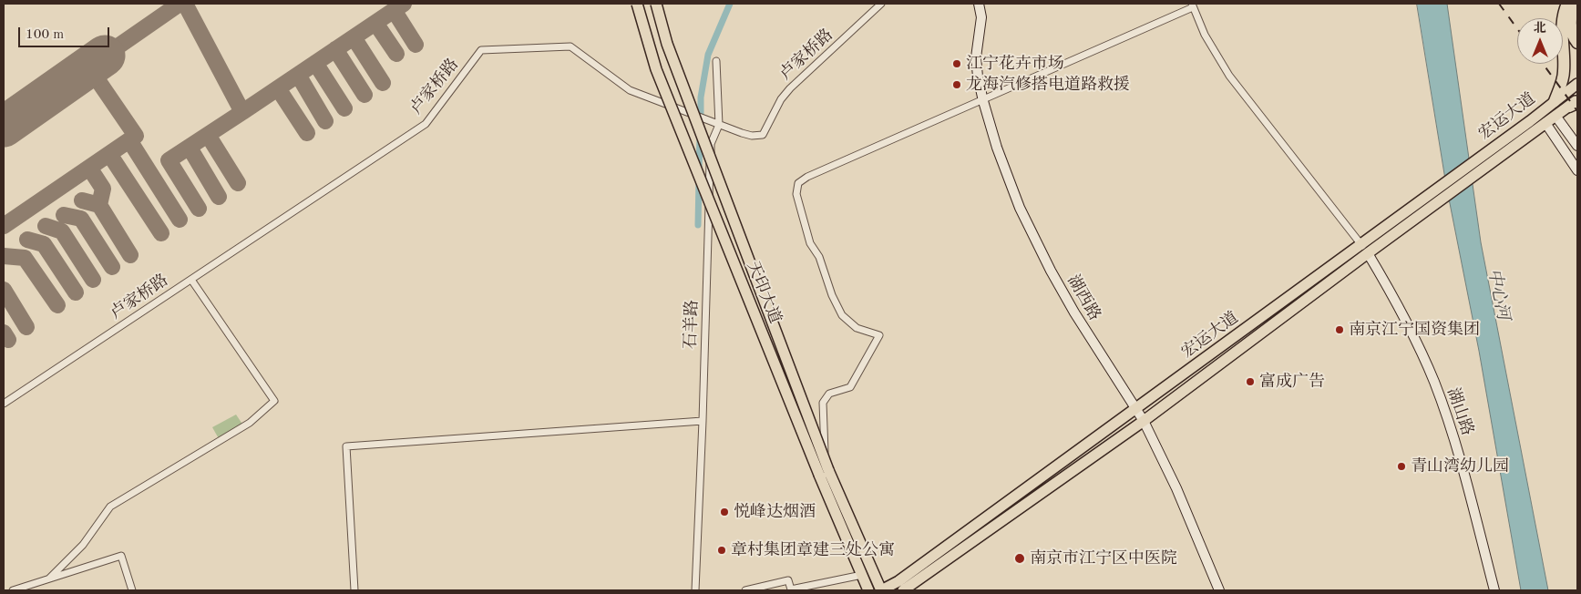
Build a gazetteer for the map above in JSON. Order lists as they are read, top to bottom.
{
  "streets": {
    "main road": ["宏运大道", "天印大道"],
    "street": [
      "卢家桥路",
      "湖西路",
      "石羊路",
      "湖山路"
    ]
  },
  "crossings": [
    ["卢家桥路", "石羊路"],
    ["宏运大道", "天印大道"],
    ["宏运大道", "湖西路"],
    ["宏运大道", "湖山路"]
  ],
  "water": ["中心河"],
  "places": [
    "江宁花卉市场",
    "龙海汽修搭电道路救援",
    "南京江宁国资集团",
    "富成广告",
    "青山湾幼儿园",
    "悦峰达烟酒",
    "章村集团章建三处公寓",
    "南京市江宁区中医院"
  ],
  "scale_bar": "100 m",
  "north": "top"
}
